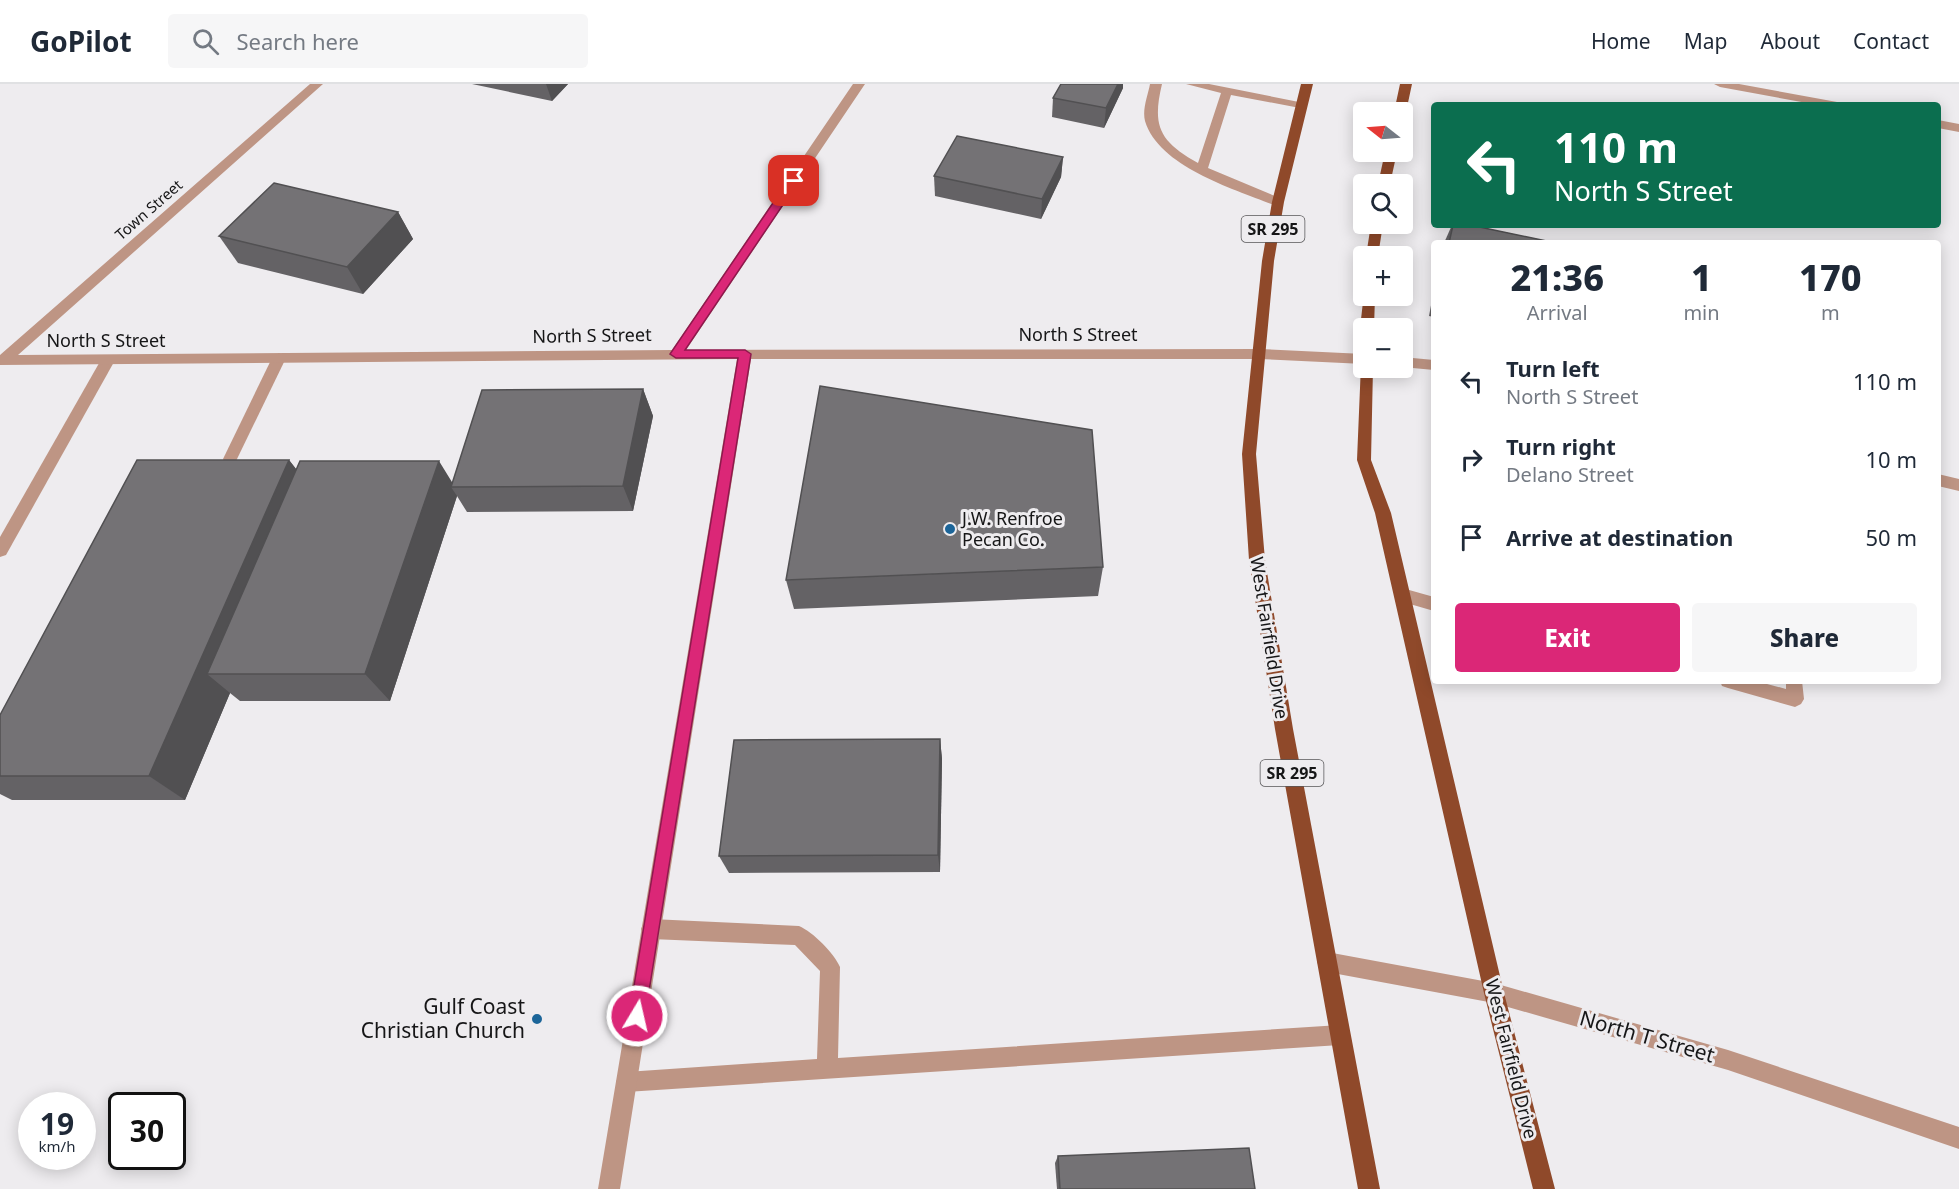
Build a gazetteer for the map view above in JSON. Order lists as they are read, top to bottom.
{
  "streets": {
    "main road": ["SR 295", "West Fairfield Drive"],
    "street": ["Town Street", "North S Street", "North T Street"]
  },
  "crossings": [
    ["Town Street", "North S Street"],
    ["North S Street", "West Fairfield Drive"],
    ["West Fairfield Drive", "North T Street"]
  ],
  "places": ["J.W. Renfroe Pecan Co.", "Gulf Coast Christian Church"],
  "north": "left",
  "page": {
    "header": "GoPilot",
    "search": "Search here",
    "nav": [
      "Home",
      "Map",
      "About",
      "Contact"
    ],
    "map_buttons": ["+", "−"],
    "turn": ["110 m", "North S Street"],
    "eta": [
      "21:36",
      "Arrival",
      "1",
      "min",
      "170",
      "m"
    ],
    "list": [
      {
        "name": "Turn left",
        "note": "North S Street",
        "value": "110 m"
      },
      {
        "name": "Turn right",
        "note": "Delano Street",
        "value": "10 m"
      },
      {
        "name": "Arrive at destination",
        "value": "50 m"
      }
    ],
    "buttons": ["Exit", "Share"],
    "speed": "19 km/h",
    "limit": "30"
  }
}
